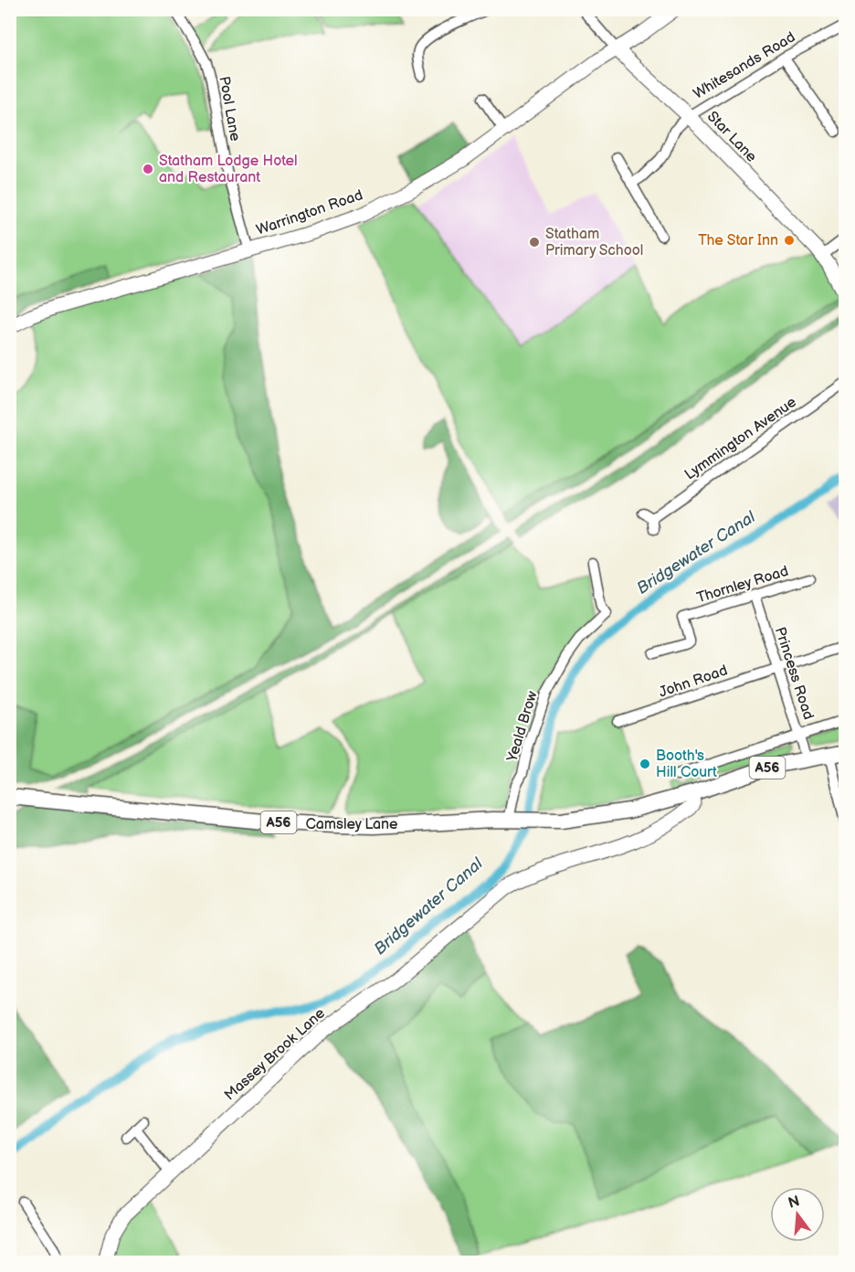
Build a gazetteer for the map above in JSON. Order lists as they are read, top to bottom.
{
  "streets": {
    "main road": ["A56", "Camsley Lane"],
    "street": [
      "Whitesands Road",
      "Pool Lane",
      "Star Lane",
      "Warrington Road",
      "Lymmington Avenue",
      "Thornley Road",
      "Princess Road",
      "John Road",
      "Yeald Brow",
      "Massey Brook Lane"
    ]
  },
  "crossings": [
    ["Whitesands Road", "Star Lane"],
    ["Pool Lane", "Warrington Road"],
    ["Star Lane", "Warrington Road"],
    ["Thornley Road", "Princess Road"],
    ["Princess Road", "John Road"],
    ["Princess Road", "A56"],
    ["Yeald Brow", "Camsley Lane"],
    ["A56", "Camsley Lane"],
    ["A56", "Massey Brook Lane"],
    ["Camsley Lane", "Massey Brook Lane"]
  ],
  "water": ["Bridgewater Canal"],
  "places": [
    "Statham Lodge Hotel and Restaurant",
    "The Star Inn",
    "Statham Primary School",
    "Booth's Hill Court"
  ],
  "north": "top"
}
